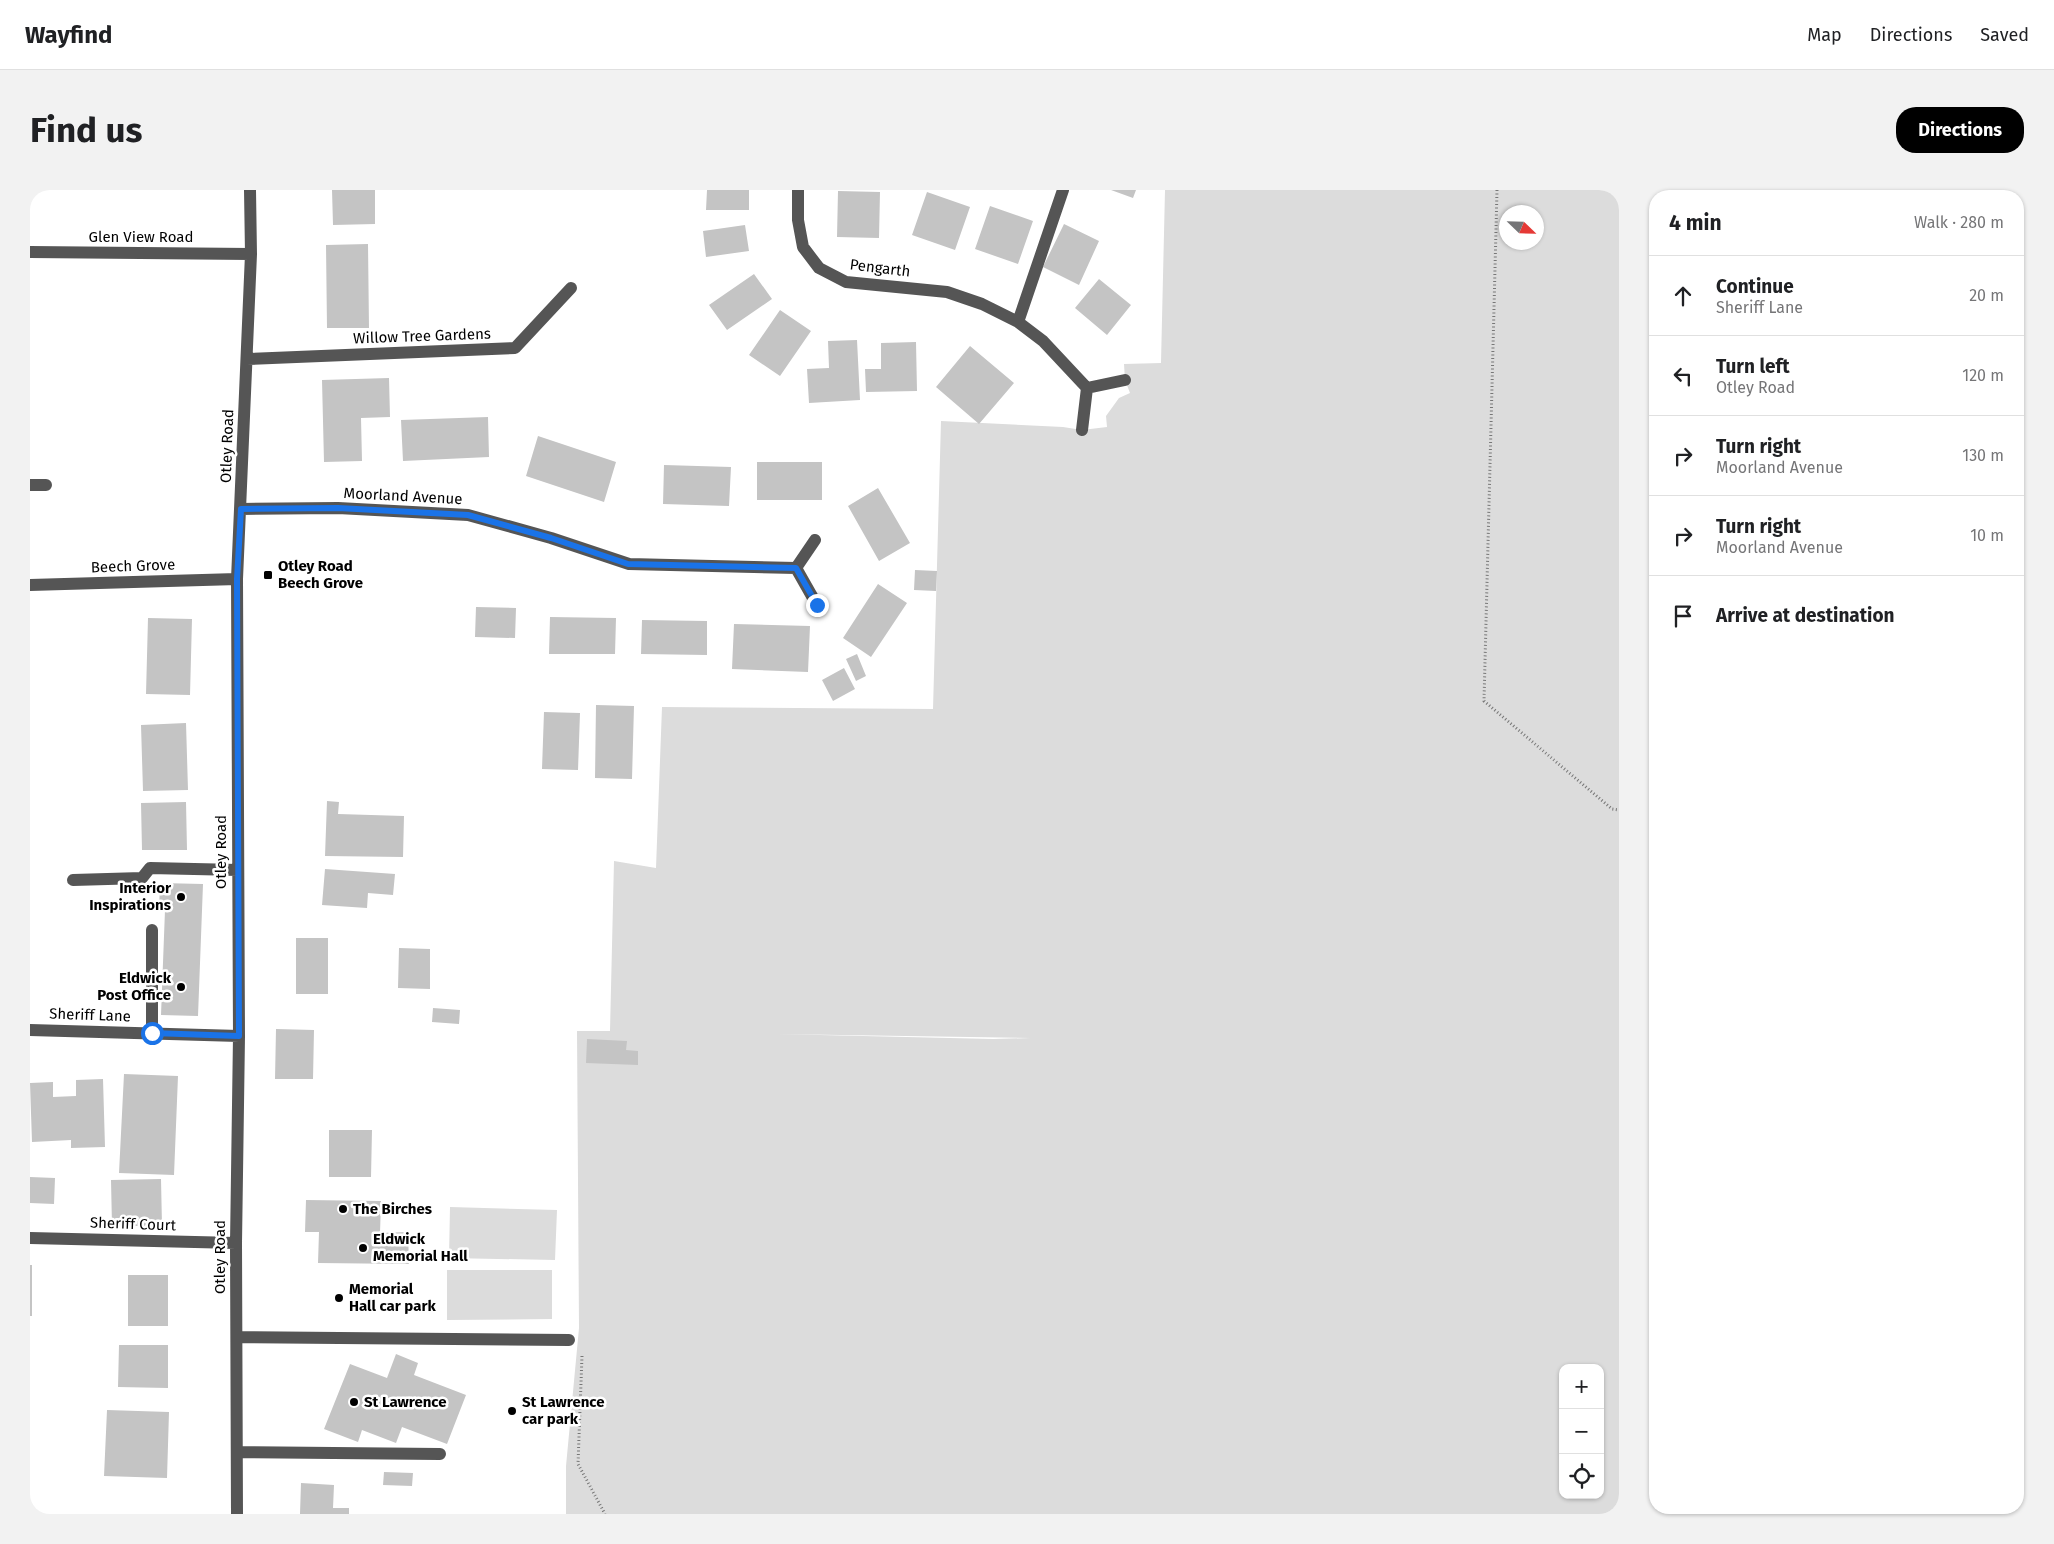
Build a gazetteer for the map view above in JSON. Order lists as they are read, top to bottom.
{
  "streets": {
    "street": [
      "Glen View Road",
      "Pengarth",
      "Willow Tree Gardens",
      "Otley Road",
      "Moorland Avenue",
      "Beech Grove",
      "Sheriff Lane",
      "Sheriff Court"
    ]
  },
  "crossings": [
    ["Glen View Road", "Otley Road"],
    ["Willow Tree Gardens", "Otley Road"],
    ["Otley Road", "Moorland Avenue"],
    ["Otley Road", "Beech Grove"],
    ["Otley Road", "Sheriff Lane"],
    ["Otley Road", "Sheriff Court"]
  ],
  "places": {
    "transit": ["Otley Road Beech Grove"],
    "other": [
      "Interior Inspirations",
      "Eldwick Post Office",
      "The Birches",
      "Eldwick Memorial Hall",
      "Memorial Hall car park",
      "St Lawrence",
      "St Lawrence car park"
    ]
  },
  "north": "bottom right",
  "page": {
    "header": "Wayfind",
    "nav": ["Map", "Directions", "Saved"],
    "buttons": "Directions",
    "title": "Find us",
    "heading": ["4 min", "Walk · 280 m"],
    "list": [
      ["Continue", "Sheriff Lane", "20 m"],
      ["Turn left", "Otley Road", "120 m"],
      ["Turn right", "Moorland Avenue", "130 m"],
      ["Turn right", "Moorland Avenue", "10 m"],
      "Arrive at destination"
    ],
    "map_buttons": ["+", "−"]
  }
}
